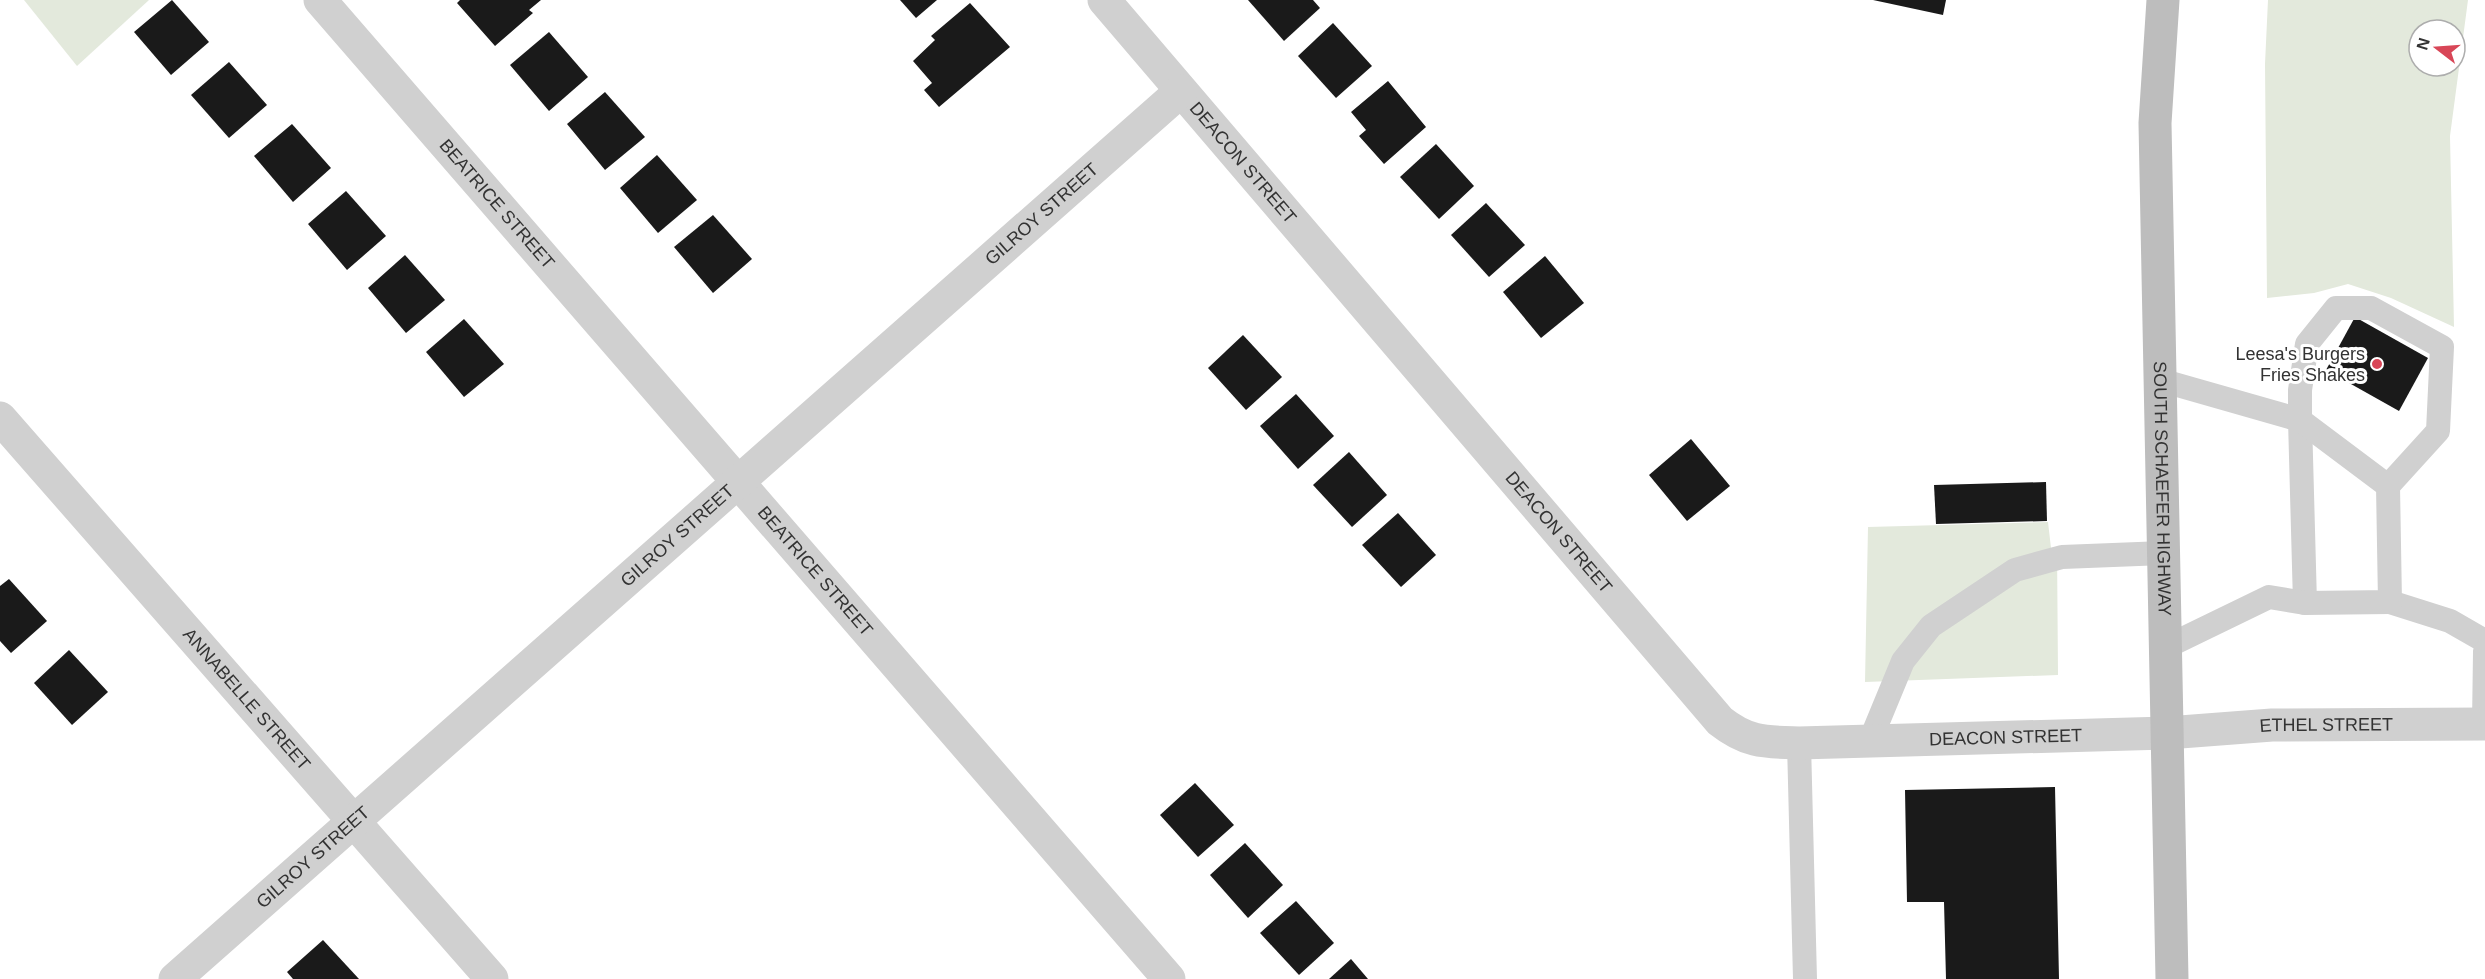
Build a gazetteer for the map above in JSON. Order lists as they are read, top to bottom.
{
  "streets": {
    "main road": ["SOUTH SCHAEFER HIGHWAY"],
    "street": [
      "DEACON STREET",
      "BEATRICE STREET",
      "GILROY STREET",
      "ANNABELLE STREET",
      "ETHEL STREET"
    ]
  },
  "crossings": [
    ["DEACON STREET", "GILROY STREET"],
    ["DEACON STREET", "SOUTH SCHAEFER HIGHWAY"],
    ["DEACON STREET", "ETHEL STREET"],
    ["BEATRICE STREET", "GILROY STREET"],
    ["GILROY STREET", "ANNABELLE STREET"],
    ["SOUTH SCHAEFER HIGHWAY", "ETHEL STREET"]
  ],
  "places": ["Leesa's Burgers Fries Shakes"],
  "north": "left"
}
